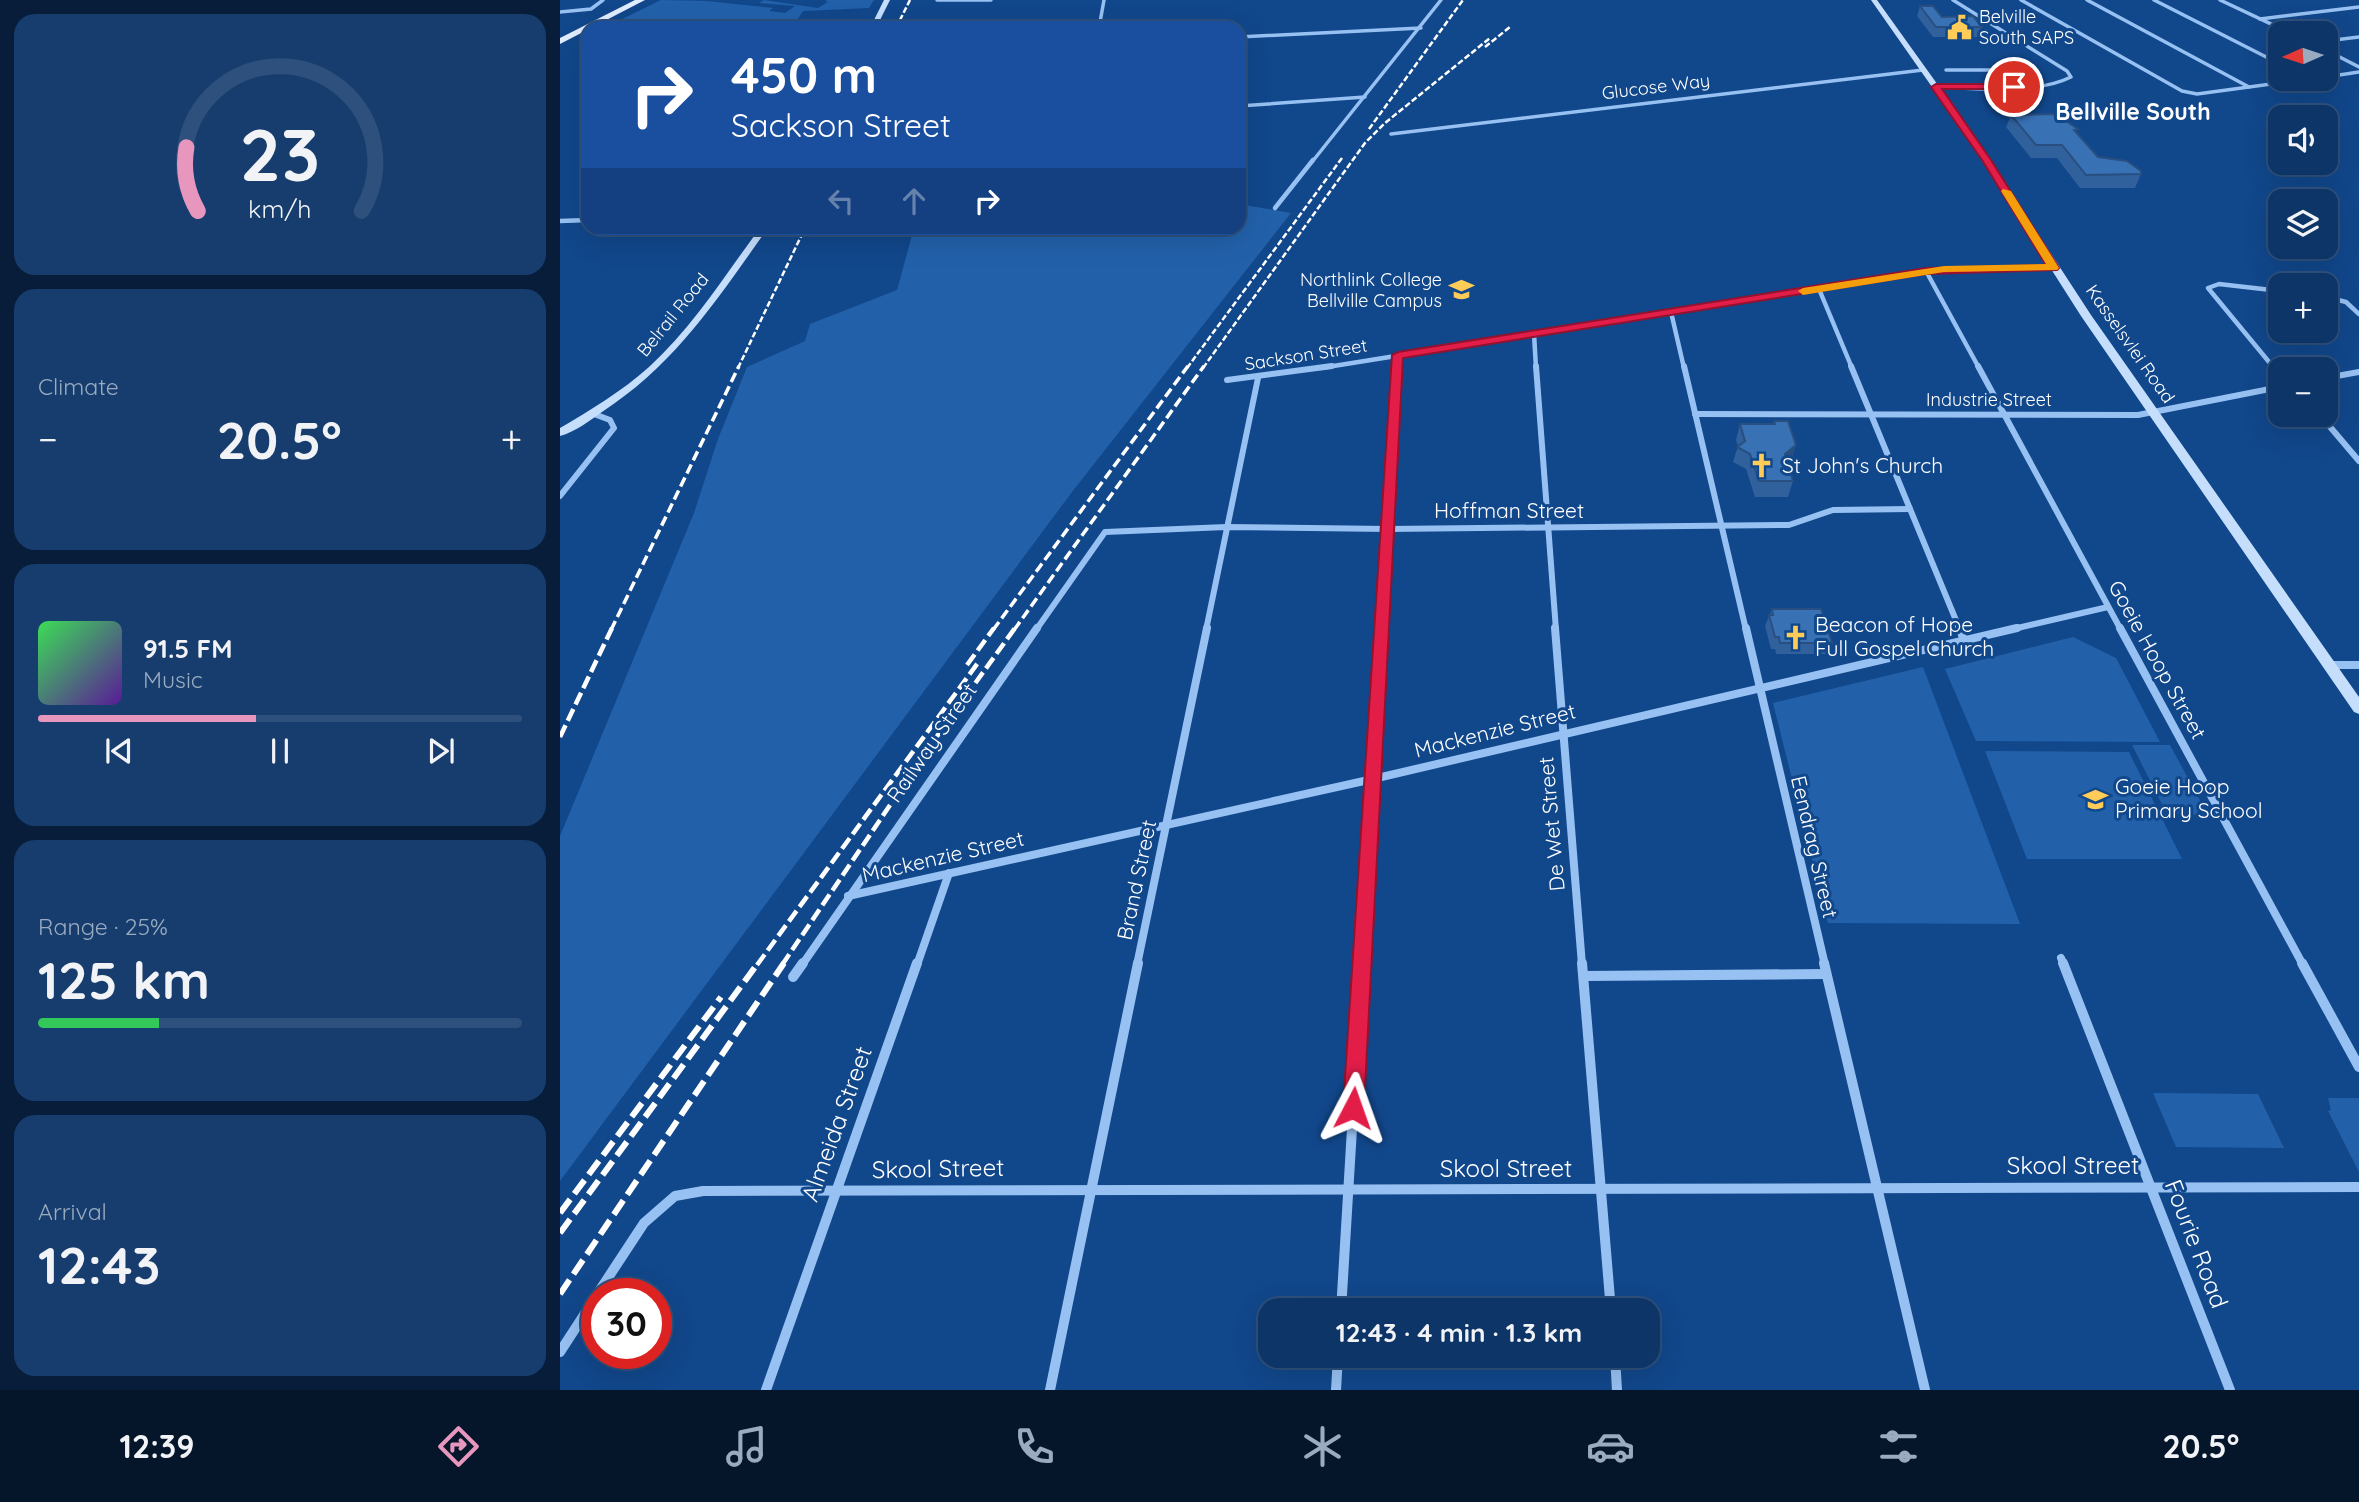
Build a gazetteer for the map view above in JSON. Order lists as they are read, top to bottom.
{
  "streets": {
    "street": [
      "Glucose Way",
      "Belrail Road",
      "Kasselsvlei Road",
      "Sackson Street",
      "Industrie Street",
      "Hoffman Street",
      "Goeie Hoop Street",
      "Mackenzie Street",
      "Railway Street",
      "De Wet Street",
      "Eendrag Street",
      "Brand Street",
      "Almeida Street",
      "Skool Street",
      "Fourie Road"
    ]
  },
  "crossings": [
    ["Glucose Way", "Kasselsvlei Road"],
    ["Kasselsvlei Road", "Sackson Street"],
    ["Kasselsvlei Road", "Industrie Street"],
    ["Sackson Street", "Goeie Hoop Street"],
    ["Sackson Street", "De Wet Street"],
    ["Sackson Street", "Eendrag Street"],
    ["Sackson Street", "Brand Street"],
    ["Industrie Street", "Goeie Hoop Street"],
    ["Industrie Street", "Eendrag Street"],
    ["Hoffman Street", "Railway Street"],
    ["Hoffman Street", "De Wet Street"],
    ["Hoffman Street", "Eendrag Street"],
    ["Hoffman Street", "Brand Street"],
    ["Goeie Hoop Street", "Mackenzie Street"],
    ["Mackenzie Street", "Railway Street"],
    ["Mackenzie Street", "De Wet Street"],
    ["Mackenzie Street", "Eendrag Street"],
    ["Mackenzie Street", "Brand Street"],
    ["Mackenzie Street", "Almeida Street"],
    ["De Wet Street", "Skool Street"],
    ["Eendrag Street", "Skool Street"],
    ["Brand Street", "Skool Street"],
    ["Almeida Street", "Skool Street"],
    ["Skool Street", "Fourie Road"]
  ],
  "districts": ["Bellville South"],
  "places": {
    "public building": ["Belville South SAPS"],
    "school or university": ["Northlink College Bellville Campus", "Goeie Hoop Primary School"],
    "church": ["St John's Church", "Beacon of Hope Full Gospel Church"]
  },
  "north": "left",
  "page": {
    "map_buttons": ["+", "−"],
    "turn": ["450 m", "Sackson Street"],
    "tile": [
      "Climate",
      ["Range · 25%", "125 km"],
      ["Arrival", "12:43"]
    ],
    "heat": ["−", "20.5°", "+"],
    "song": ["91.5 FM", "Music"],
    "limit": "30",
    "trip": "12:43 · 4 min · 1.3 km",
    "tabs": ["12:39", "20.5°"],
    "gauge": ["23", "km/h"]
  }
}
